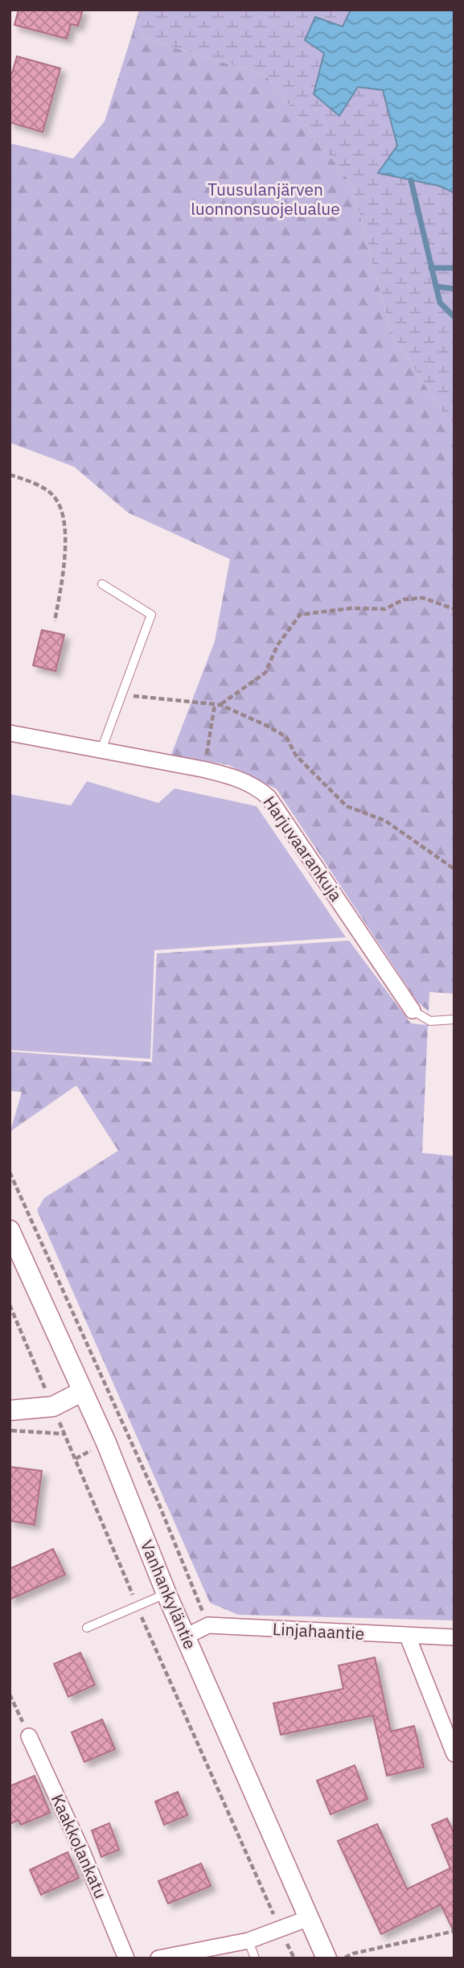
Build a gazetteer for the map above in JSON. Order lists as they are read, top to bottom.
{
  "streets": {
    "street": [
      "Harjuvaarankuja",
      "Vanhankyläntie",
      "Linjahaantie",
      "Kaakkolankatu"
    ]
  },
  "crossings": [
    ["Vanhankyläntie", "Linjahaantie"]
  ],
  "parks": ["Tuusulanjärven luonnonsuojelualue"]
}
